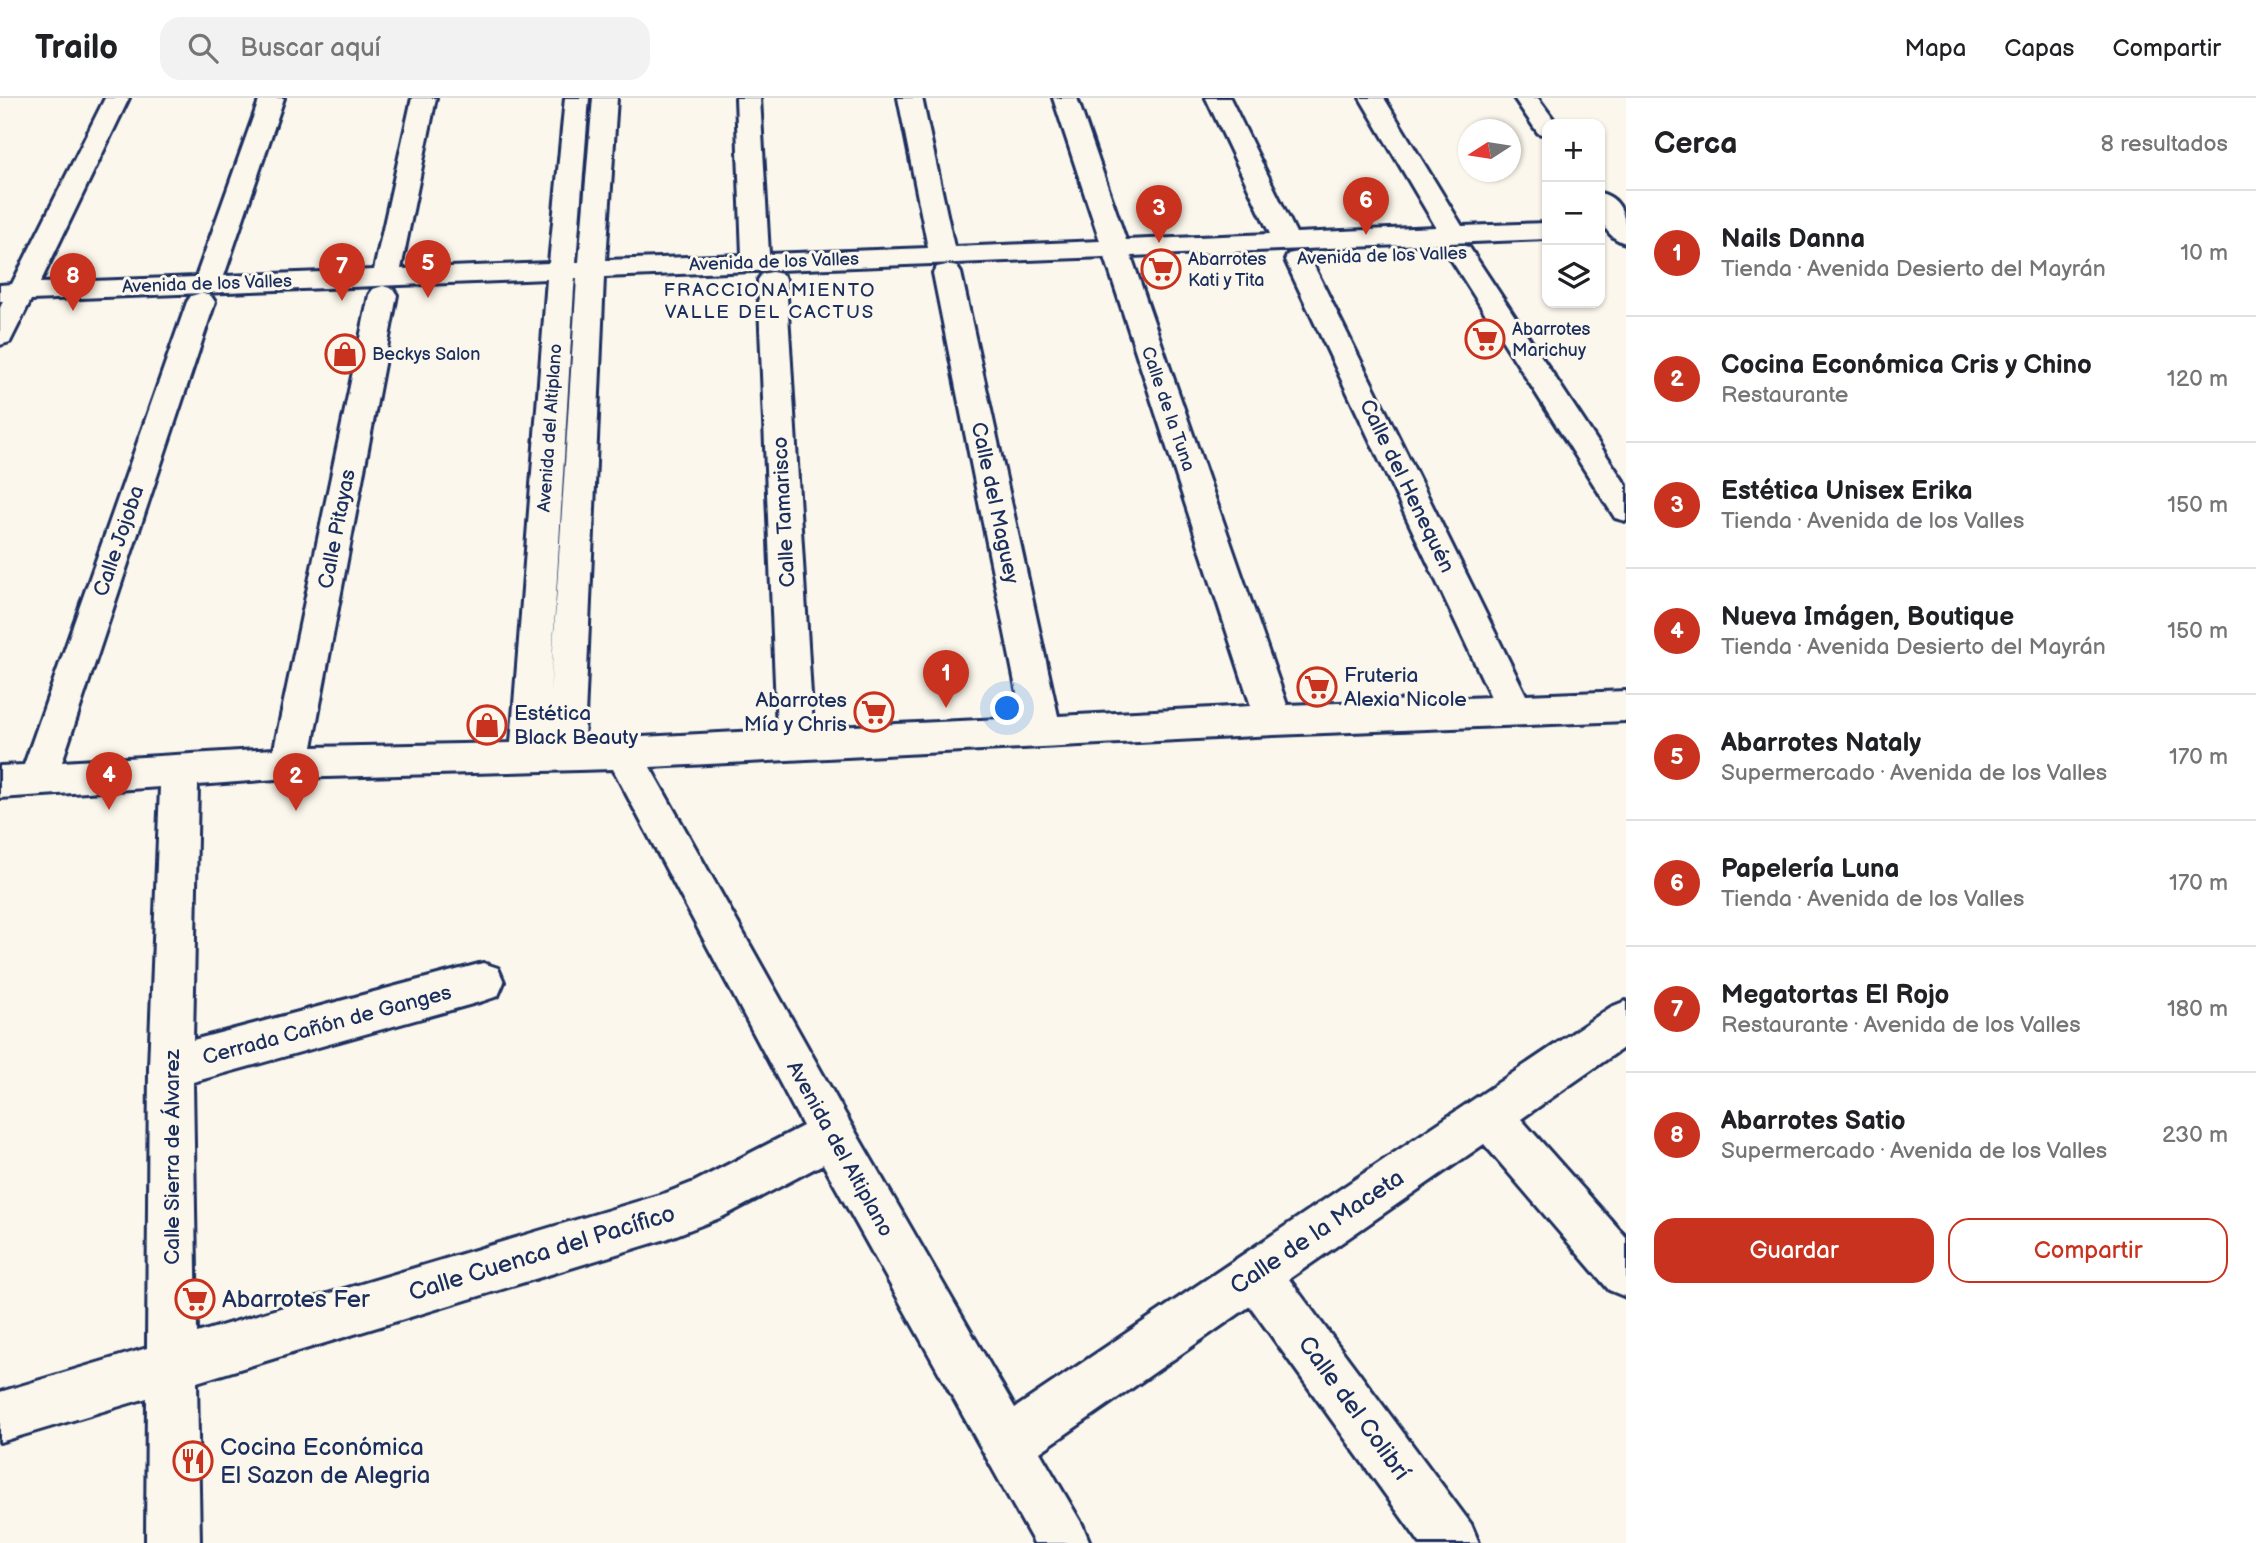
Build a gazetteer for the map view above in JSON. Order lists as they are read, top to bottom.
{
  "streets": {
    "street": [
      "Avenida de los Valles",
      "Calle de la Tuna",
      "Avenida del Altiplano",
      "Calle del Henequén",
      "Calle del Maguey",
      "Calle Tamarisco",
      "Calle Pitayas",
      "Calle Jojoba",
      "Cerrada Cañón de Ganges",
      "Calle Sierra de Álvarez",
      "Calle de la Maceta",
      "Calle Cuenca del Pacífico",
      "Calle del Colibrí"
    ]
  },
  "crossings": [
    ["Avenida de los Valles", "Calle de la Tuna"],
    ["Avenida de los Valles", "Avenida del Altiplano"],
    ["Avenida de los Valles", "Calle del Henequén"],
    ["Avenida de los Valles", "Calle del Maguey"],
    ["Avenida de los Valles", "Calle Tamarisco"],
    ["Avenida de los Valles", "Calle Pitayas"],
    ["Avenida de los Valles", "Calle Jojoba"],
    ["Avenida del Altiplano", "Calle de la Maceta"],
    ["Avenida del Altiplano", "Calle Cuenca del Pacífico"],
    ["Cerrada Cañón de Ganges", "Calle Sierra de Álvarez"],
    ["Calle Sierra de Álvarez", "Calle Cuenca del Pacífico"],
    ["Calle de la Maceta", "Calle del Colibrí"]
  ],
  "districts": ["FRACCIONAMIENTO VALLE DEL CACTUS"],
  "places": {
    "supermarket": [
      "Abarrotes Kati y Tita",
      "Abarrotes Marichuy",
      "Fruteria Alexia Nicole",
      "Abarrotes Mía y Chris",
      "Abarrotes Fer"
    ],
    "shop": ["Beckys Salon", "Estética Black Beauty"],
    "restaurant": ["Cocina Económica El Sazon de Alegria"]
  },
  "north": "left",
  "page": {
    "header": "Trailo",
    "search": "Buscar aquí",
    "nav": ["Mapa", "Capas", "Compartir"],
    "heading": ["Cerca", "8 resultados"],
    "map_buttons": ["+", "−"],
    "pins": [
      "6",
      "3",
      "5",
      "7",
      "8",
      "1",
      "4",
      "2"
    ],
    "list": [
      {
        "mark": "1",
        "name": "Nails Danna",
        "note": "Tienda · Avenida Desierto del Mayrán",
        "value": "10 m"
      },
      {
        "mark": "2",
        "name": "Cocina Económica Cris y Chino",
        "note": "Restaurante",
        "value": "120 m"
      },
      {
        "mark": "3",
        "name": "Estética Unisex Erika",
        "note": "Tienda · Avenida de los Valles",
        "value": "150 m"
      },
      {
        "mark": "4",
        "name": "Nueva Imágen, Boutique",
        "note": "Tienda · Avenida Desierto del Mayrán",
        "value": "150 m"
      },
      {
        "mark": "5",
        "name": "Abarrotes Nataly",
        "note": "Supermercado · Avenida de los Valles",
        "value": "170 m"
      },
      {
        "mark": "6",
        "name": "Papelería Luna",
        "note": "Tienda · Avenida de los Valles",
        "value": "170 m"
      },
      {
        "mark": "7",
        "name": "Megatortas El Rojo",
        "note": "Restaurante · Avenida de los Valles",
        "value": "180 m"
      },
      {
        "mark": "8",
        "name": "Abarrotes Satio",
        "note": "Supermercado · Avenida de los Valles",
        "value": "230 m"
      }
    ],
    "buttons": ["Guardar", "Compartir"]
  }
}
